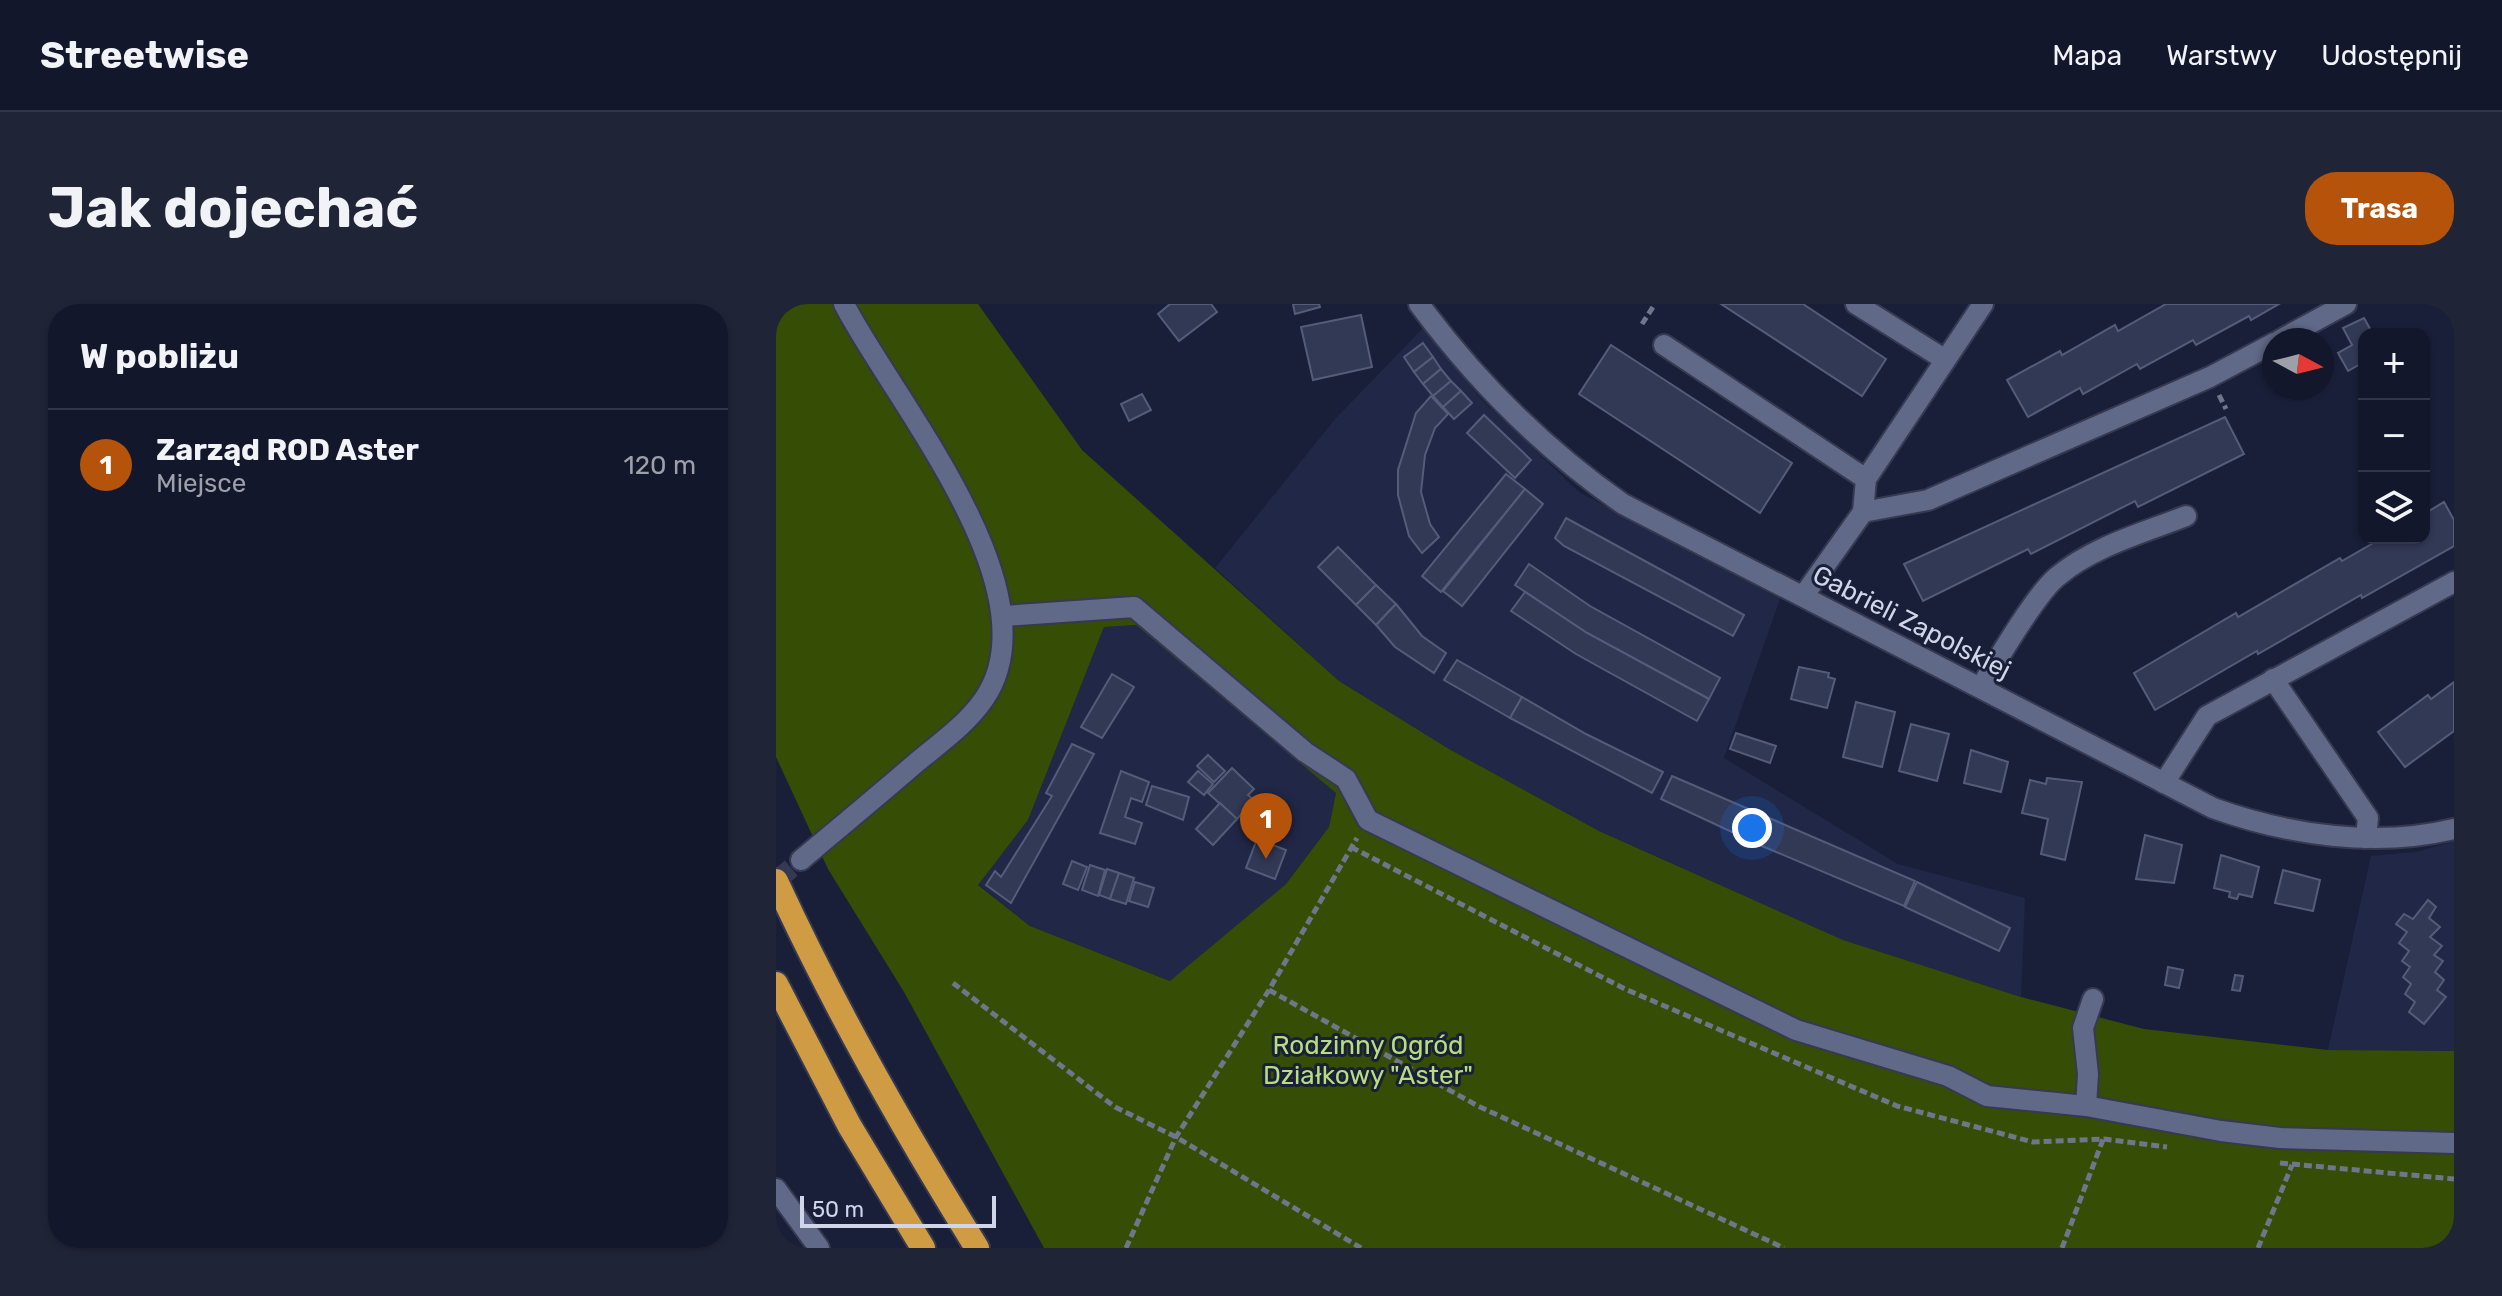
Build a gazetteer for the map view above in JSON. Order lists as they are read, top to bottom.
{
  "streets": {
    "street": ["Gabrieli Zapolskiej"]
  },
  "parks": ["Rodzinny Ogród Działkowy \"Aster\""],
  "scale_bar": "50 m",
  "north": "right",
  "page": {
    "header": "Streetwise",
    "nav": ["Mapa", "Warstwy", "Udostępnij"],
    "buttons": "Trasa",
    "title": "Jak dojechać",
    "heading": "W pobliżu",
    "map_buttons": ["+", "−"],
    "list": [
      {
        "mark": "1",
        "name": "Zarząd ROD Aster",
        "note": "Miejsce",
        "value": "120 m"
      }
    ],
    "pins": "1",
    "scale": "50 m"
  }
}
